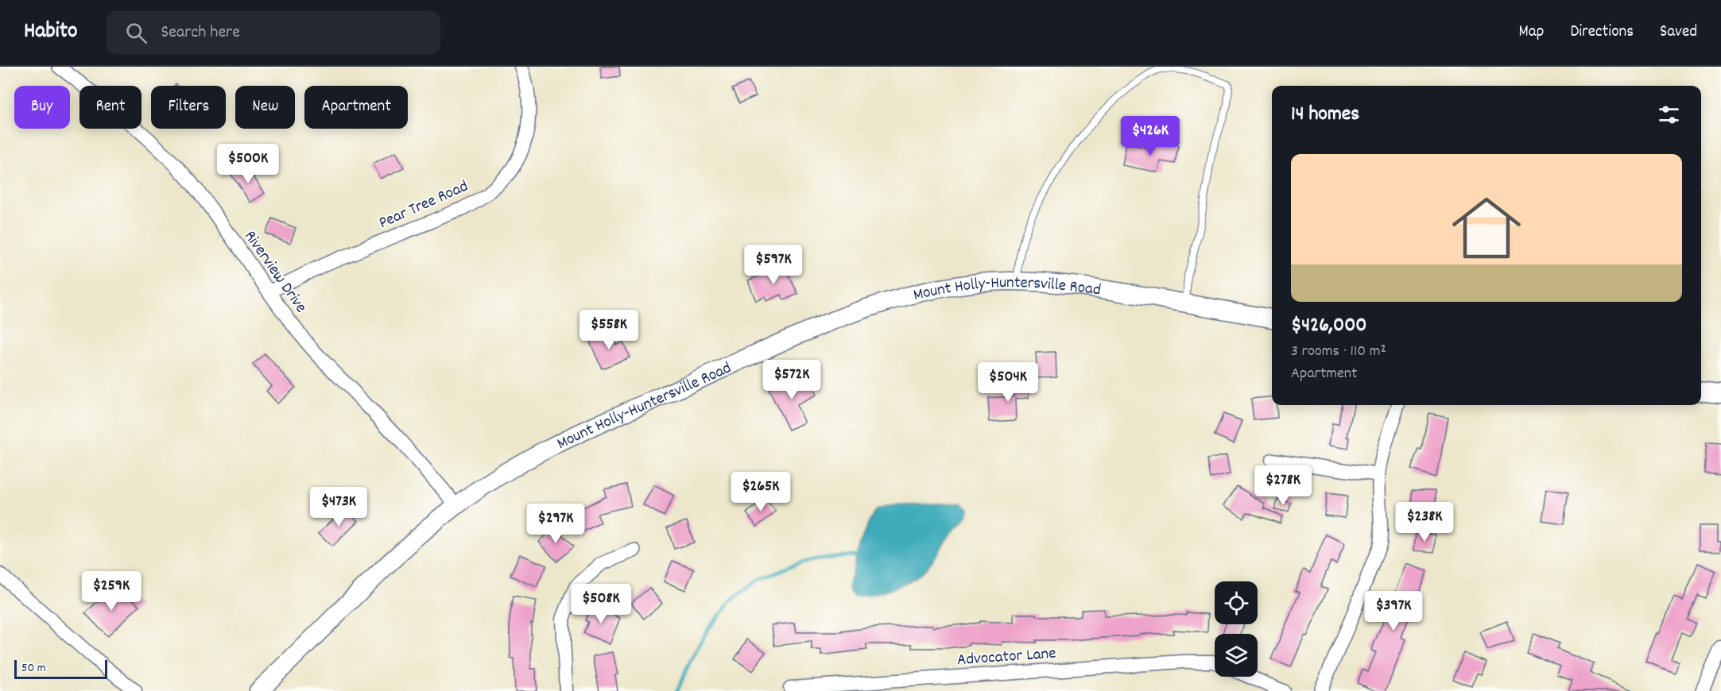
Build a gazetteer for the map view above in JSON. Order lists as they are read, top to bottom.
{
  "streets": {
    "main road": ["Mount Holly-Huntersville Road"],
    "street": ["Pear Tree Road", "Riverview Drive", "Advocator Lane"]
  },
  "crossings": [
    ["Pear Tree Road", "Riverview Drive"],
    ["Riverview Drive", "Mount Holly-Huntersville Road"]
  ],
  "scale_bar": "50 m",
  "page": {
    "header": "Habito",
    "search": "Search here",
    "nav": ["Map", "Directions", "Saved"],
    "chip": [
      "Buy",
      "Rent",
      "Filters",
      "New",
      "Apartment"
    ],
    "heading": "14 homes",
    "price": [
      "$426K",
      "$500K",
      "$597K",
      "$558K",
      "$572K",
      "$504K",
      "$278K",
      "$265K",
      "$473K",
      "$238K",
      "$297K",
      "$259K",
      "$508K",
      "$397K"
    ],
    "list": [
      {
        "name": "$426,000",
        "note": "3 rooms · 110 m² · Apartment"
      }
    ],
    "scale": "50 m"
  }
}
